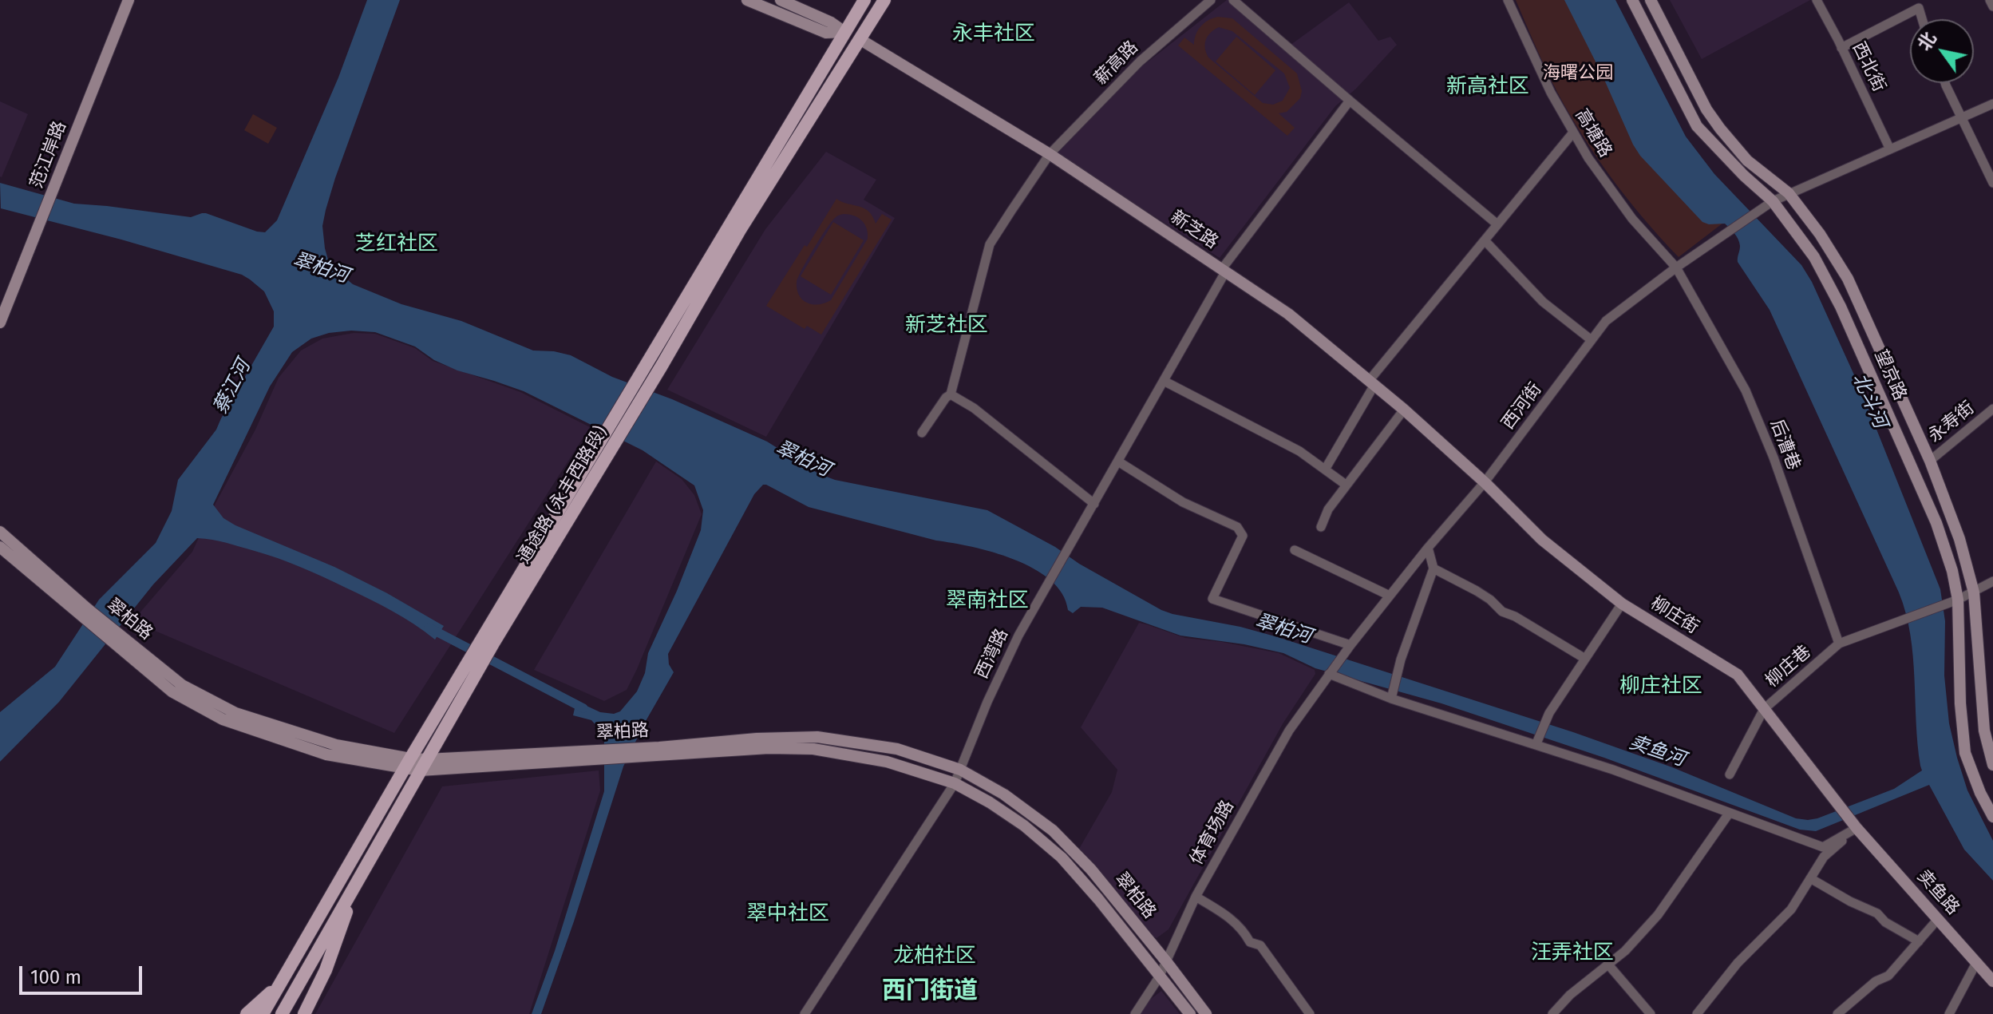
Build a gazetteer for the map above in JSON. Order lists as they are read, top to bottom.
{
  "streets": {
    "main road": [
      "范江岸路",
      "新芝路",
      "望京路",
      "通途路 (永丰西路段)",
      "柳庄街",
      "翠柏路",
      "卖鱼路"
    ],
    "street": [
      "薪高路",
      "西北街",
      "高塘路",
      "西河街",
      "永寿街",
      "后漕巷",
      "西湾路",
      "柳庄巷",
      "体育场路"
    ]
  },
  "crossings": [
    ["薪高路", "新芝路"],
    ["高塘路", "西河街"],
    ["高塘路", "后漕巷"],
    ["新芝路", "西河街"],
    ["新芝路", "通途路 (永丰西路段)"],
    ["新芝路", "柳庄街"],
    ["新芝路", "西湾路"],
    ["望京路", "西河街"],
    ["望京路", "永寿街"],
    ["望京路", "柳庄巷"],
    ["西河街", "后漕巷"],
    ["西河街", "柳庄街"],
    ["西河街", "体育场路"],
    ["后漕巷", "柳庄巷"],
    ["通途路 (永丰西路段)", "翠柏路"],
    ["柳庄街", "柳庄巷"],
    ["柳庄街", "卖鱼路"],
    ["翠柏路", "西湾路"],
    ["翠柏路", "体育场路"]
  ],
  "districts": [
    "永丰社区",
    "新高社区",
    "芝红社区",
    "新芝社区",
    "翠南社区",
    "柳庄社区",
    "翠中社区",
    "汪弄社区",
    "龙柏社区",
    "西门街道"
  ],
  "water": [
    "翠柏河",
    "蔡江河",
    "北斗河",
    "卖鱼河"
  ],
  "parks": ["海曙公园"],
  "scale_bar": "100 m",
  "north": "top left"
}
